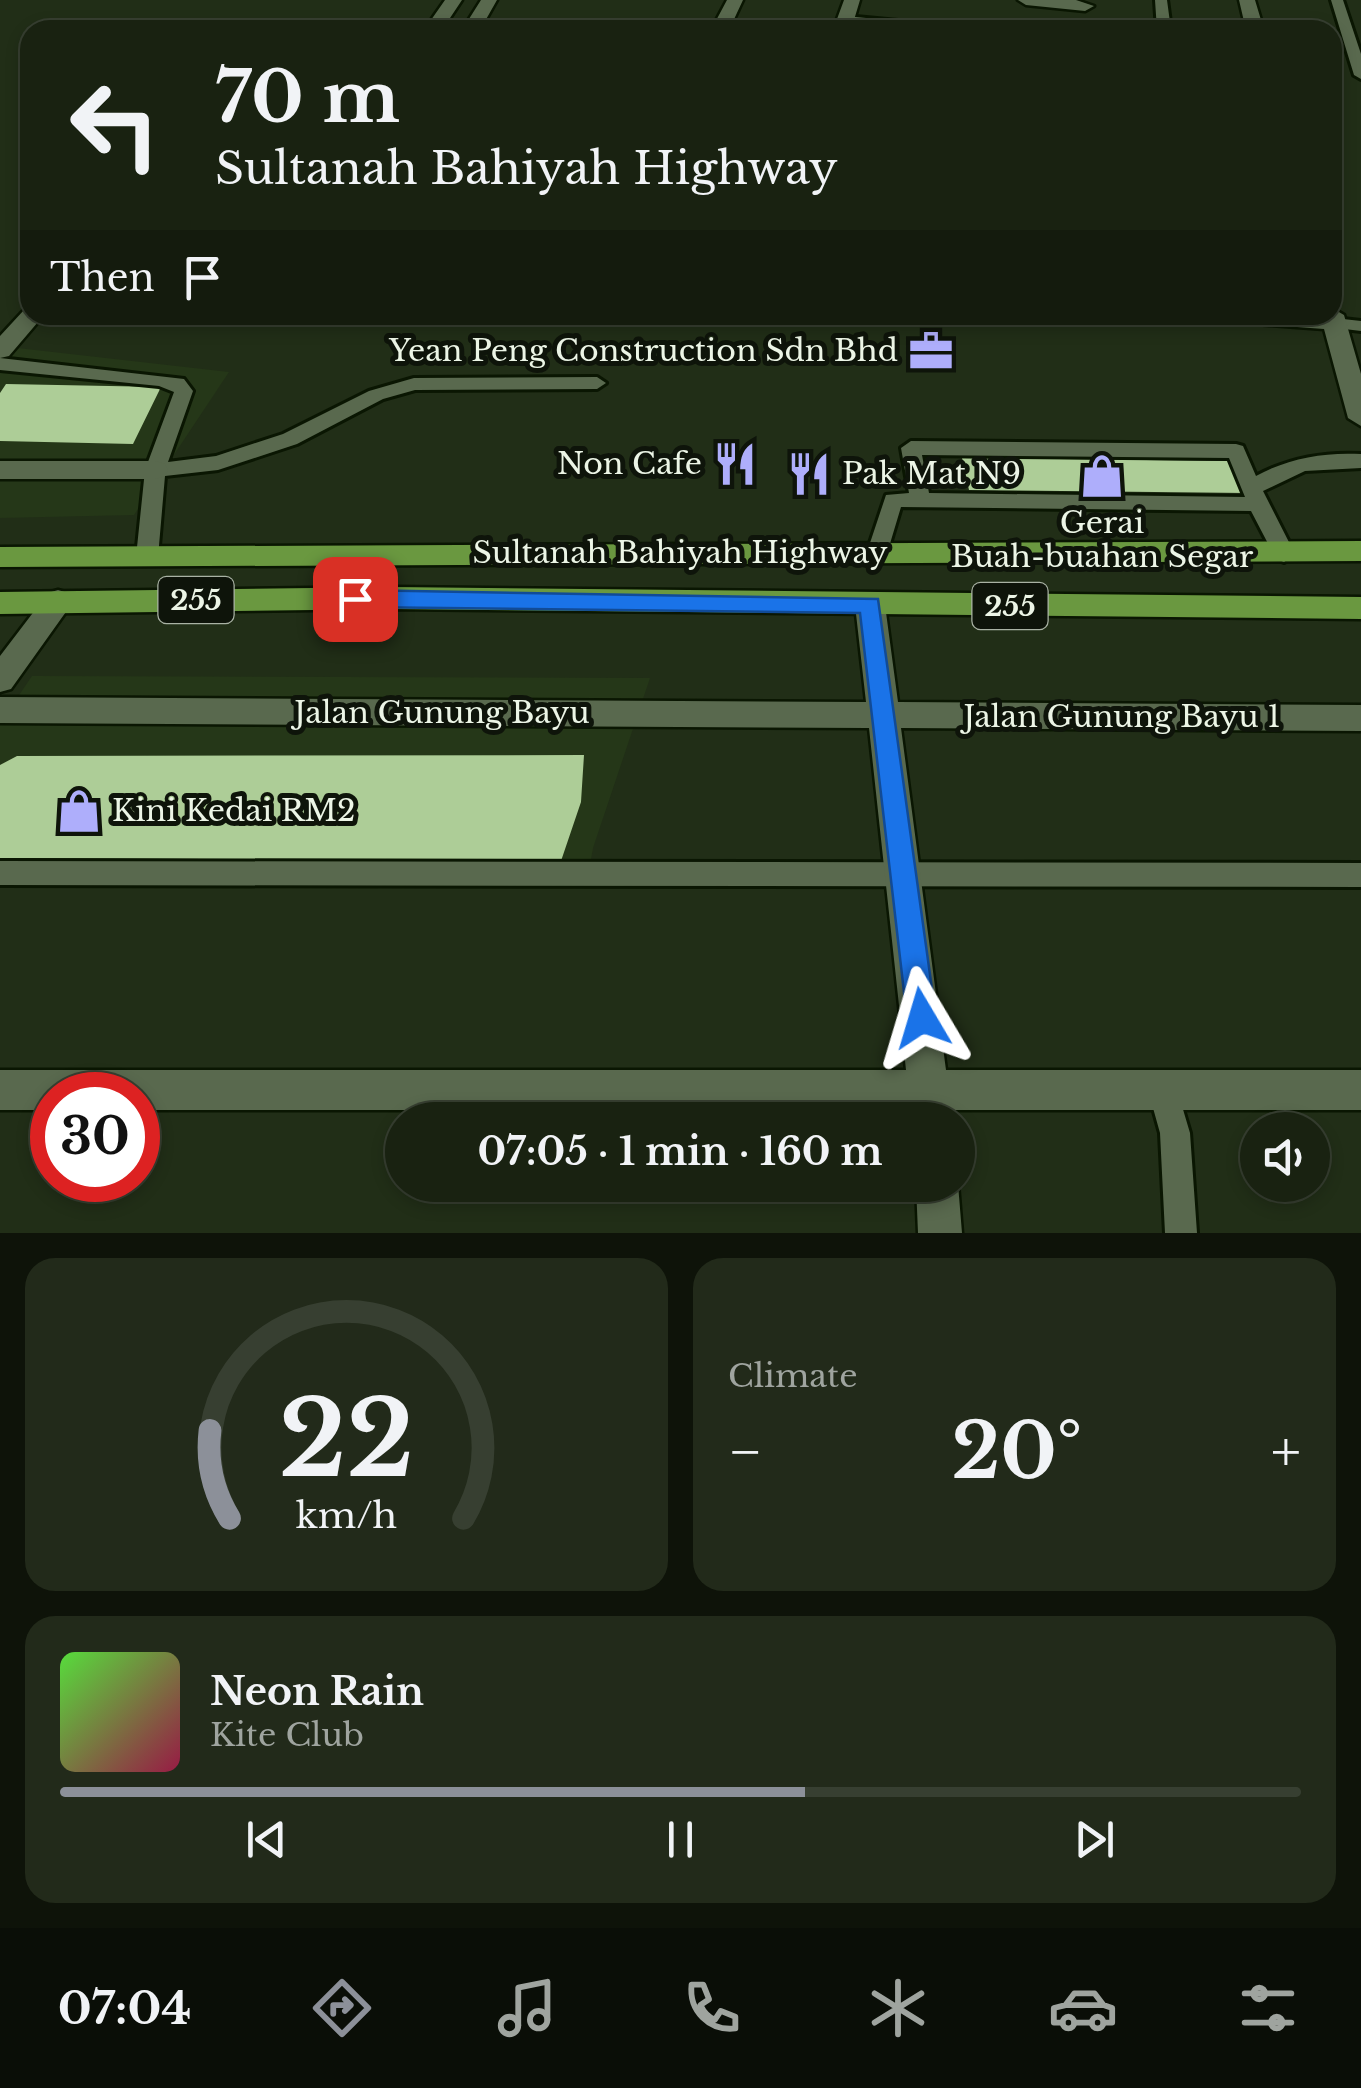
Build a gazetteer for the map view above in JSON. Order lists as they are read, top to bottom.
{
  "streets": {
    "main road": ["Sultanah Bahiyah Highway", "255"],
    "street": ["Jalan Gunung Bayu", "Jalan Gunung Bayu 1"]
  },
  "crossings": [
    ["Jalan Gunung Bayu", "Jalan Gunung Bayu 1"]
  ],
  "places": {
    "office": ["Yean Peng Construction Sdn Bhd"],
    "restaurant": ["Non Cafe", "Pak Mat N9"],
    "shop": ["Gerai Buah-buahan Segar", "Kini Kedai RM2"]
  },
  "page": {
    "turn": ["70 m", "Sultanah Bahiyah Highway"],
    "then": "Then",
    "limit": "30",
    "trip": "07:05 · 1 min · 160 m",
    "tile": "Climate",
    "heat": ["−", "20°", "+"],
    "song": ["Neon Rain", "Kite Club"],
    "tabs": "07:04",
    "gauge": ["22", "km/h"]
  }
}
